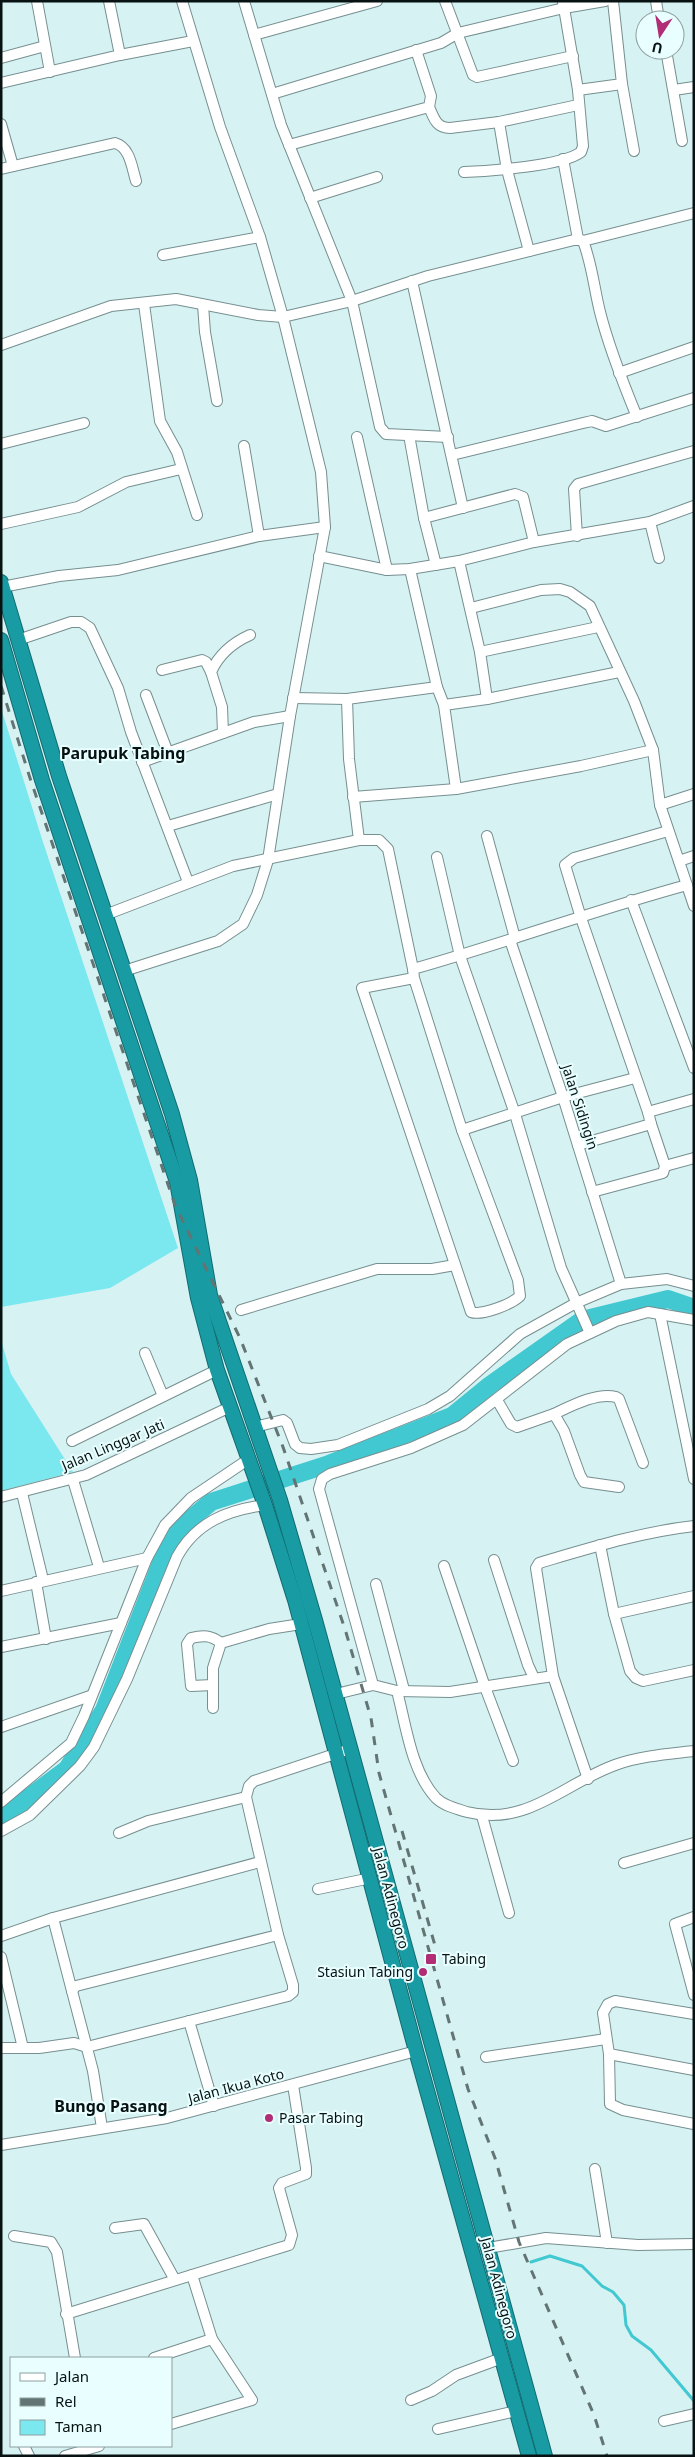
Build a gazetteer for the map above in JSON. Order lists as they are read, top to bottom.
{
  "streets": {
    "highway": ["Jalan Adinegoro"],
    "street": ["Jalan Sidingin", "Jalan Linggar Jati", "Jalan Ikua Koto"]
  },
  "crossings": [
    ["Jalan Linggar Jati", "Jalan Adinegoro"],
    ["Jalan Adinegoro", "Jalan Ikua Koto"]
  ],
  "districts": ["Parupuk Tabing", "Bungo Pasang"],
  "places": {
    "transit": ["Tabing"],
    "other": ["Stasiun Tabing", "Pasar Tabing"]
  },
  "legend": ["Jalan", "Rel", "Taman"],
  "north": "bottom"
}
